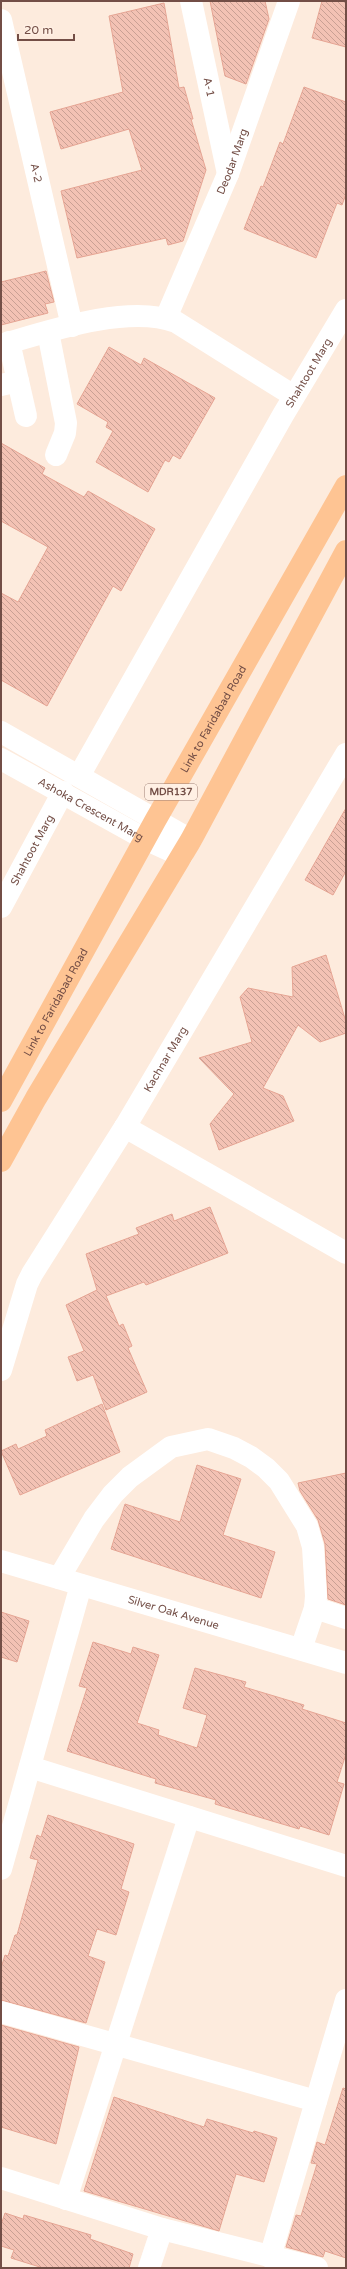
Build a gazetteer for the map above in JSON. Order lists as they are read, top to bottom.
{
  "streets": {
    "main road": ["Link to Faridabad Road", "MDR137"],
    "street": [
      "A-1",
      "Deodar Marg",
      "A-2",
      "Shahtoot Marg",
      "Ashoka Crescent Marg",
      "Kachnar Marg",
      "Silver Oak Avenue"
    ]
  },
  "crossings": [
    ["A-1", "Deodar Marg"],
    ["Shahtoot Marg", "Ashoka Crescent Marg"],
    ["Link to Faridabad Road", "Ashoka Crescent Marg"]
  ],
  "scale_bar": "20 m"
}
